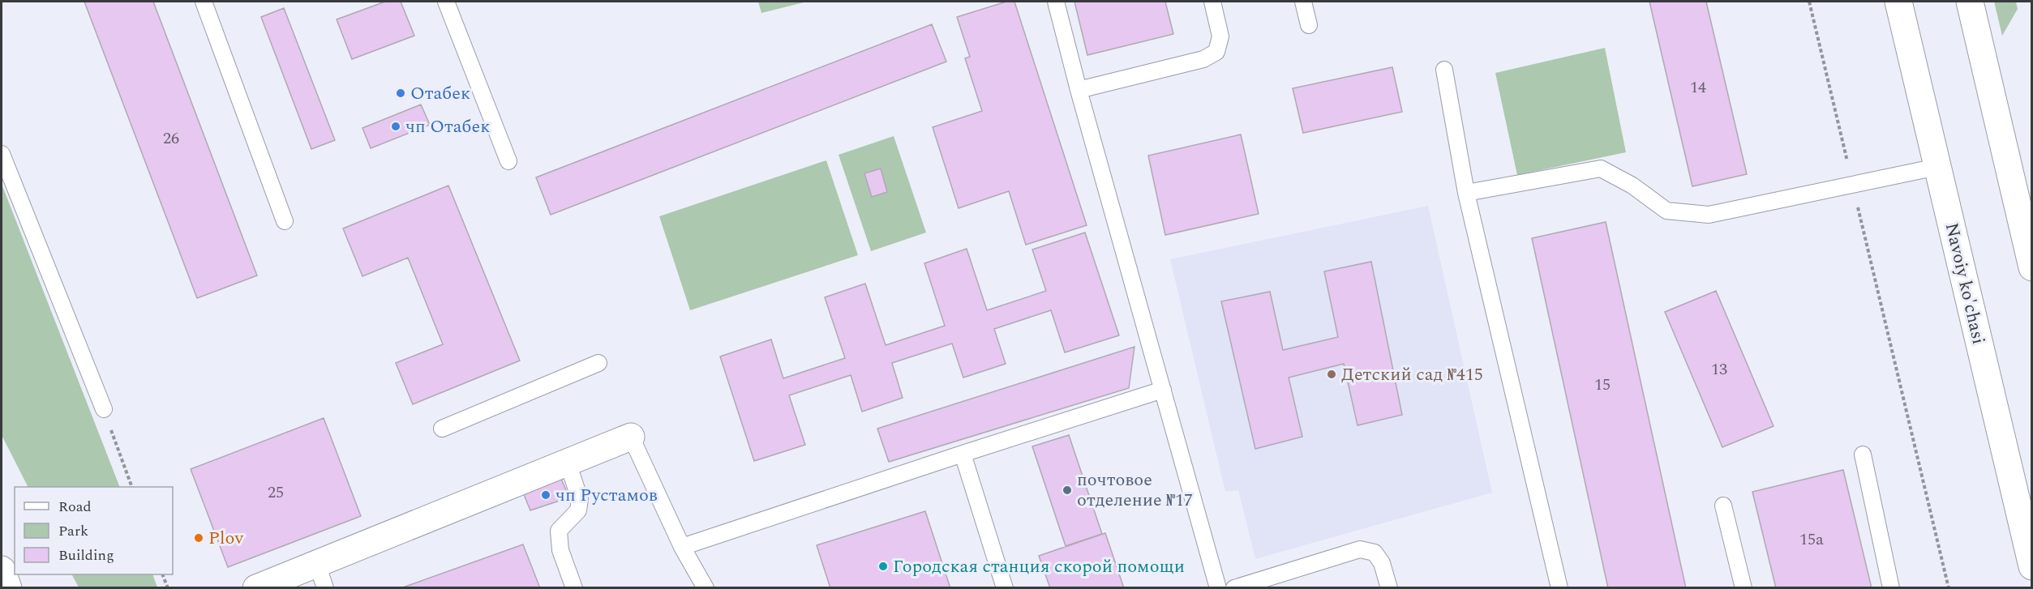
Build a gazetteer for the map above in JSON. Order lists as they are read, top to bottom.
{
  "streets": {
    "main road": ["Navoiy ko'chasi"]
  },
  "places": [
    "Отабек",
    "чп Отабек",
    "Детский сад №415",
    "почтовое отделение №17",
    "чп Рустамов",
    "Plov",
    "Городская станция скорой помощи"
  ],
  "house_numbers": [
    "14",
    "26",
    "13",
    "15",
    "25",
    "15a"
  ],
  "legend": ["Road", "Park", "Building"]
}
